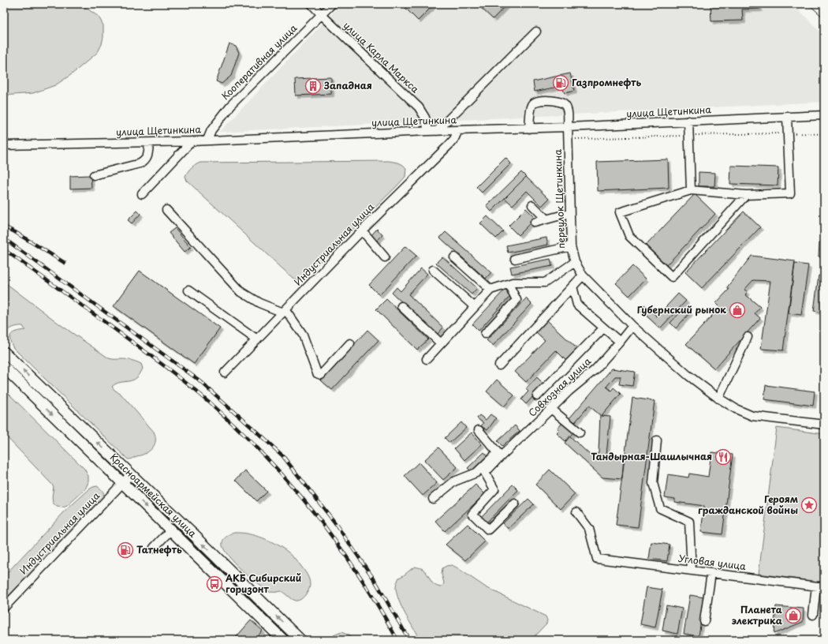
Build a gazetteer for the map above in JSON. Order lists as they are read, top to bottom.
{
  "streets": {
    "main road": ["Красноармейская улица"],
    "street": [
      "улица Карла Маркса",
      "Кооперативная улица",
      "улица Щетинкина",
      "переулок Щетинкина",
      "Индустриальная улица",
      "Совхозная улица",
      "Угловая улица"
    ]
  },
  "crossings": [
    ["улица Карла Маркса", "Кооперативная улица"],
    ["улица Карла Маркса", "улица Щетинкина"],
    ["Кооперативная улица", "улица Щетинкина"],
    ["улица Щетинкина", "переулок Щетинкина"],
    ["улица Щетинкина", "Индустриальная улица"],
    ["переулок Щетинкина", "Совхозная улица"],
    ["Индустриальная улица", "Красноармейская улица"]
  ],
  "places": {
    "fuel station": ["Газпромнефть", "Татнефть"],
    "building": ["Западная"],
    "shop": ["Губернский рынок", "Планета электрика"],
    "restaurant": ["Тандырная-Шашлычная"],
    "place": ["Героям гражданской войны"],
    "bus stop": ["АКБ Сибирский горизонт"]
  }
}
